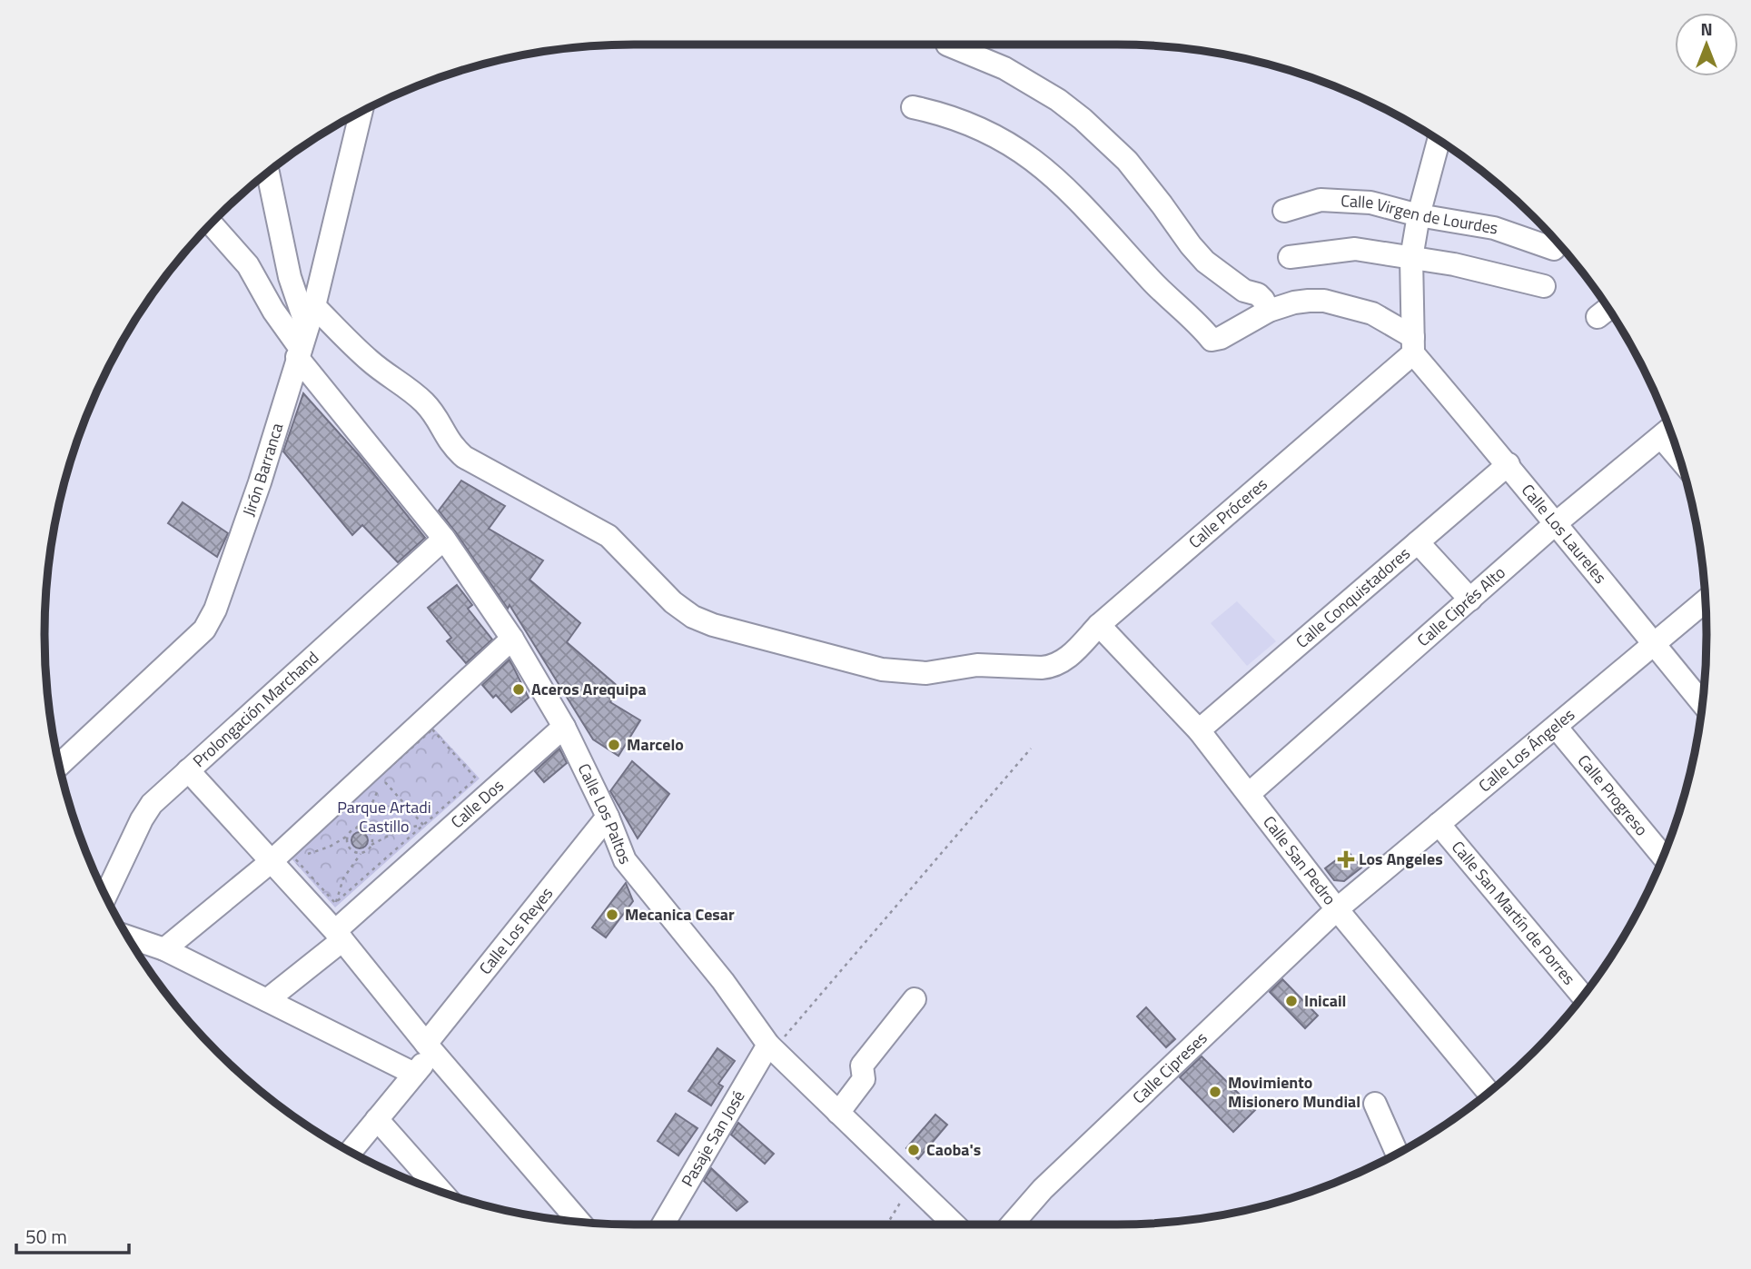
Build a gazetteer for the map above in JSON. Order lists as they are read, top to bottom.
{
  "streets": {
    "street": [
      "Calle Virgen de Lourdes",
      "Jirón Barranca",
      "Calle Próceres",
      "Calle Los Laureles",
      "Calle Conquistadores",
      "Calle Ciprés Alto",
      "Prolongación Marchand",
      "Calle Los Ángeles",
      "Calle Progreso",
      "Calle Dos",
      "Calle Los Paltos",
      "Calle San Pedro",
      "Calle San Martín de Porres",
      "Calle Los Reyes",
      "Calle Cipreses",
      "Pasaje San José"
    ]
  },
  "crossings": [
    ["Jirón Barranca", "Calle Próceres"],
    ["Jirón Barranca", "Calle Los Paltos"],
    ["Calle Próceres", "Calle Los Laureles"],
    ["Calle Próceres", "Calle San Pedro"],
    ["Calle Los Laureles", "Calle Conquistadores"],
    ["Calle Los Laureles", "Calle Ciprés Alto"],
    ["Calle Los Laureles", "Calle Los Ángeles"],
    ["Calle Conquistadores", "Calle San Pedro"],
    ["Calle Ciprés Alto", "Calle San Pedro"],
    ["Prolongación Marchand", "Calle Los Paltos"],
    ["Calle Los Ángeles", "Calle Progreso"],
    ["Calle Los Ángeles", "Calle San Pedro"],
    ["Calle Los Ángeles", "Calle San Martín de Porres"],
    ["Calle Los Ángeles", "Calle Cipreses"],
    ["Calle Dos", "Calle Los Paltos"],
    ["Calle Los Paltos", "Calle Los Reyes"],
    ["Calle Los Paltos", "Pasaje San José"],
    ["Calle San Pedro", "Calle Cipreses"]
  ],
  "parks": ["Parque Artadi Castillo"],
  "places": {
    "other": [
      "Aceros Arequipa",
      "Marcelo",
      "Mecanica Cesar",
      "Inicail",
      "Movimiento Misionero Mundial",
      "Caoba's"
    ],
    "health": ["Los Angeles"]
  },
  "scale_bar": "50 m",
  "north": "top"
}
